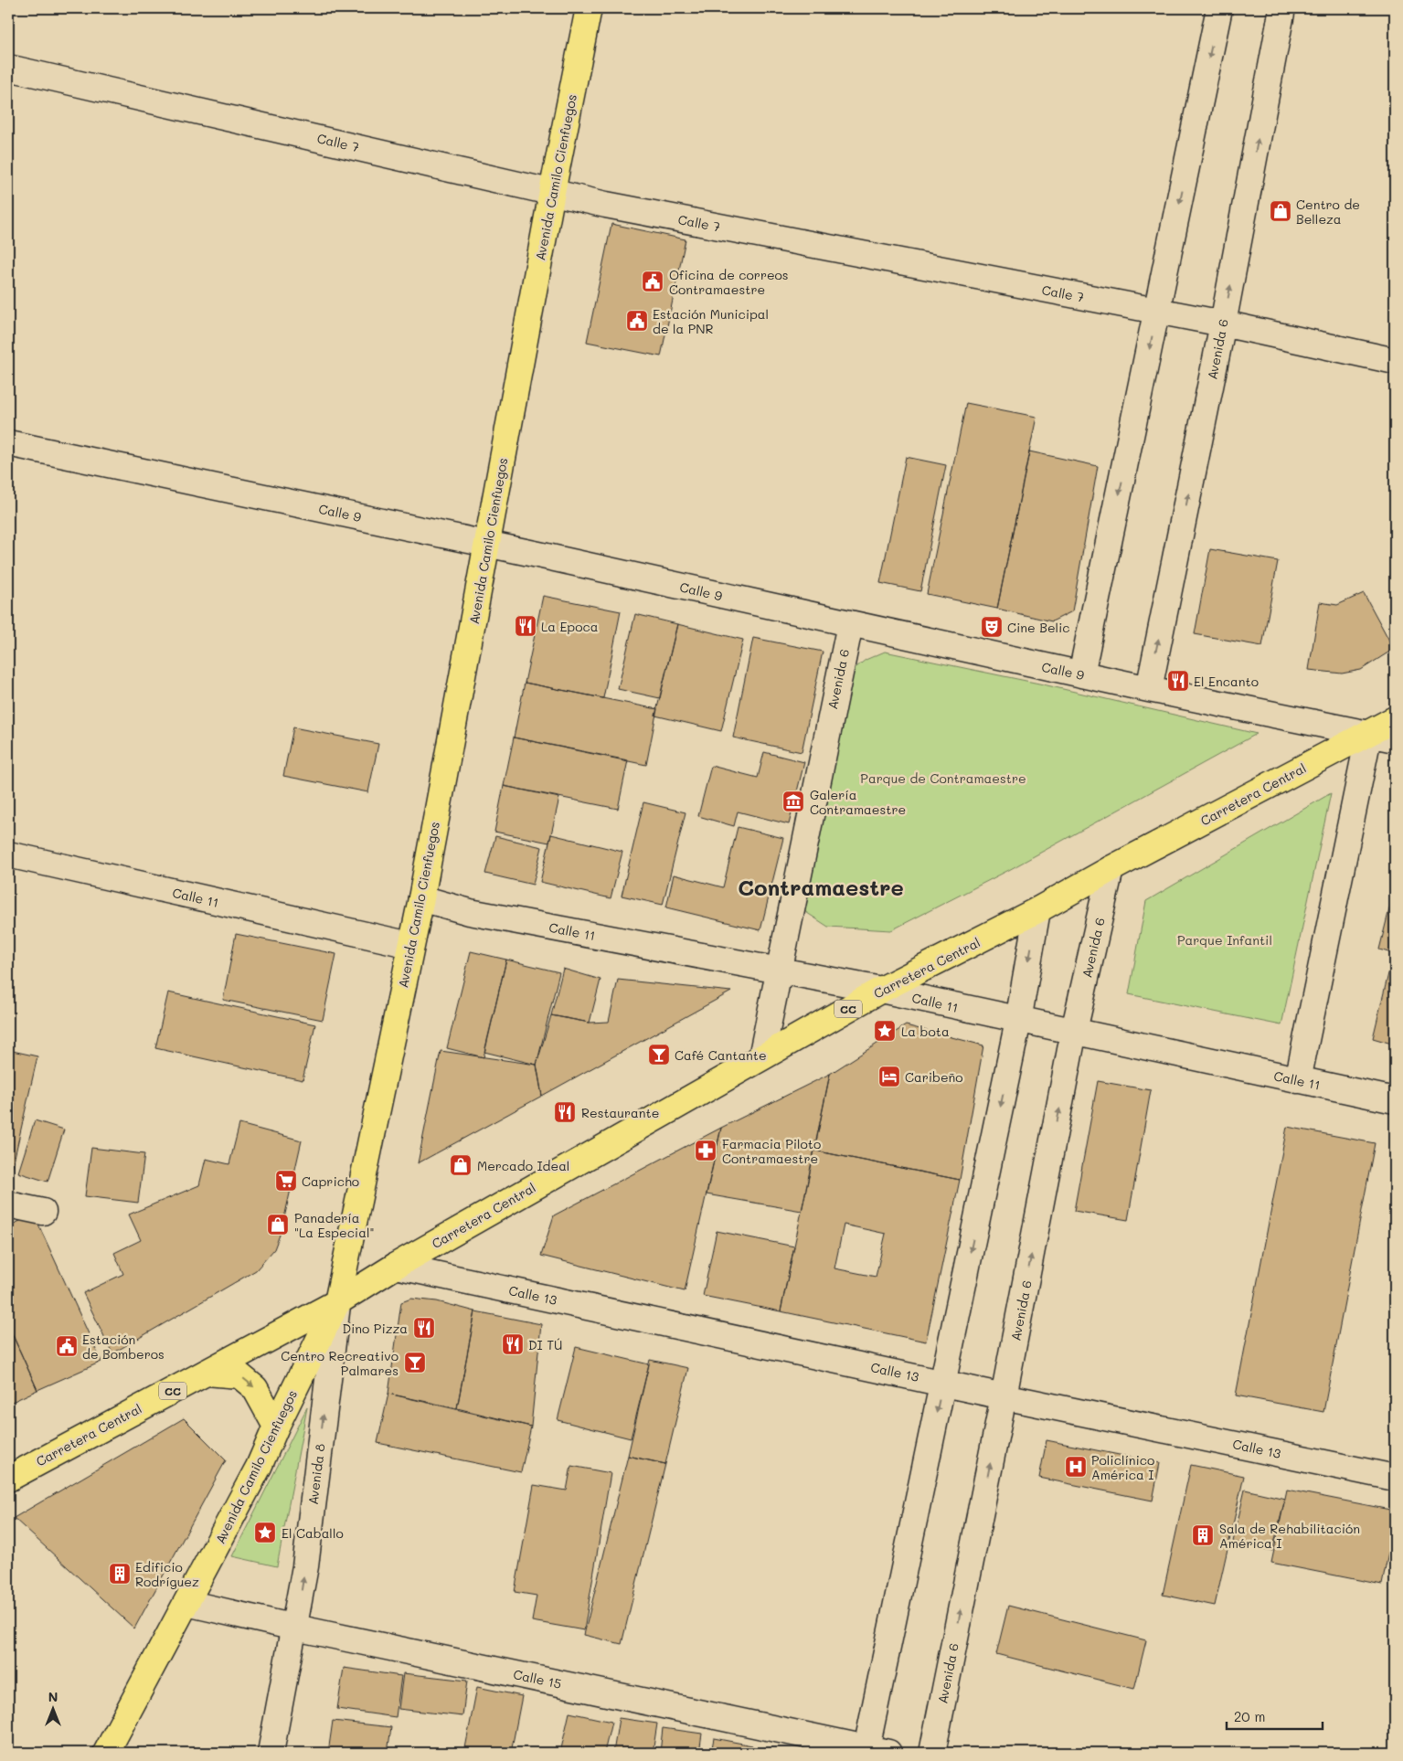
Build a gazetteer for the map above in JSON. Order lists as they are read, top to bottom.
{
  "streets": {
    "main road": ["Avenida Camilo Cienfuegos", "Carretera Central", "CC"],
    "street": [
      "Calle 7",
      "Avenida 6",
      "Calle 9",
      "Calle 11",
      "Calle 13",
      "Avenida 8",
      "Calle 15"
    ]
  },
  "crossings": [
    ["Calle 7", "Avenida Camilo Cienfuegos"],
    ["Calle 7", "Avenida 6"],
    ["Avenida Camilo Cienfuegos", "Calle 9"],
    ["Avenida Camilo Cienfuegos", "Carretera Central"],
    ["Avenida Camilo Cienfuegos", "Calle 11"],
    ["Avenida Camilo Cienfuegos", "Avenida 8"],
    ["Avenida Camilo Cienfuegos", "Calle 15"],
    ["Avenida 6", "Calle 9"],
    ["Avenida 6", "Carretera Central"],
    ["Avenida 6", "Calle 11"],
    ["Avenida 6", "Calle 13"],
    ["Calle 9", "Carretera Central"],
    ["Carretera Central", "Calle 11"],
    ["Carretera Central", "Calle 13"],
    ["Carretera Central", "Avenida 8"],
    ["Avenida 8", "Calle 15"]
  ],
  "one_way": ["Avenida 8"],
  "districts": ["Contramaestre"],
  "parks": ["Parque de Contramaestre", "Parque Infantil"],
  "places": {
    "shop": ["Centro de Belleza", "Mercado Ideal", "Panadería \"La Especial\""],
    "public building": ["Oficina de correos Contramaestre", "Estación Municipal de la PNR", "Estación de Bomberos"],
    "restaurant": [
      "La Epoca",
      "El Encanto",
      "Restaurante",
      "Dino Pizza",
      "DI TÚ"
    ],
    "theatre": ["Cine Belic"],
    "museum": ["Galería Contramaestre"],
    "place": ["La bota", "El Caballo"],
    "bar": ["Café Cantante", "Centro Recreativo Palmares"],
    "hotel": ["Caribeño"],
    "pharmacy": ["Farmacia Piloto Contramaestre"],
    "supermarket": ["Capricho"],
    "hospital": ["Policlínico América I"],
    "building": ["Sala de Rehabilitación América I", "Edificio Rodríguez"]
  },
  "scale_bar": "20 m",
  "north": "top"
}
